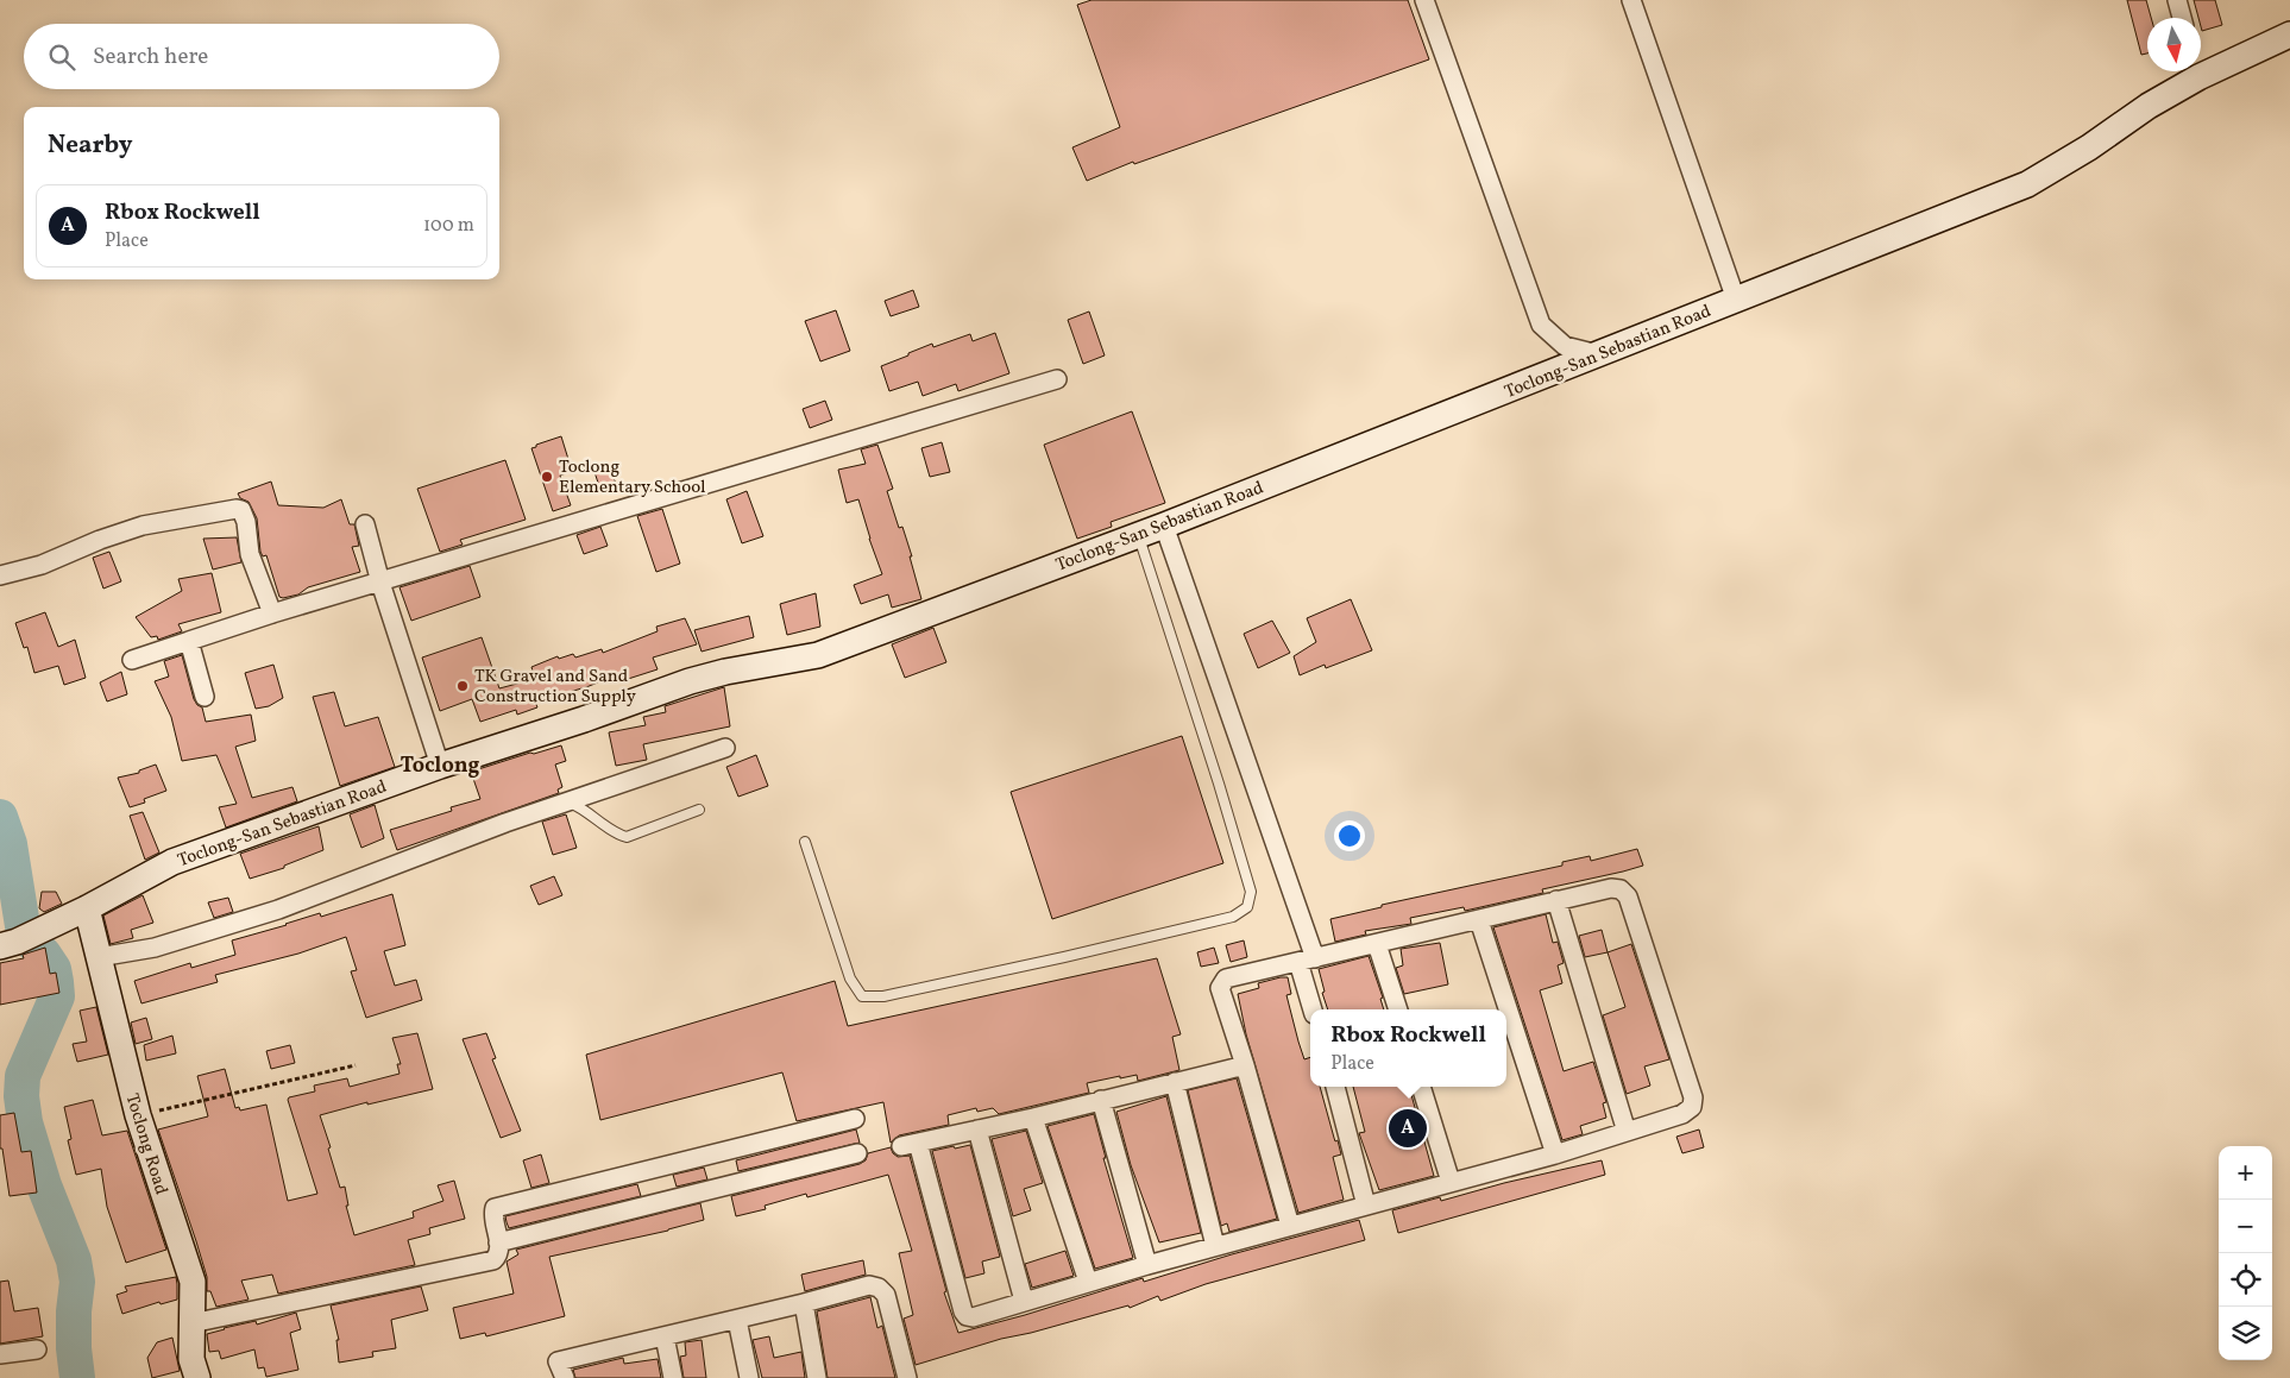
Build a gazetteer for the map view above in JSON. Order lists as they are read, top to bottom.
{
  "streets": {
    "street": ["Toclong-San Sebastian Road", "Toclong Road"]
  },
  "crossings": [
    ["Toclong-San Sebastian Road", "Toclong Road"]
  ],
  "districts": ["Toclong"],
  "places": ["Toclong Elementary School", "TK Gravel and Sand Construction Supply"],
  "north": "bottom",
  "page": {
    "search": "Search here",
    "heading": "Nearby",
    "list": [
      {
        "mark": "A",
        "name": "Rbox Rockwell",
        "note": "Place",
        "value": "100 m"
      }
    ],
    "popup": ["Rbox Rockwell", "Place"],
    "pins": "A",
    "map_buttons": ["+", "−"]
  }
}
